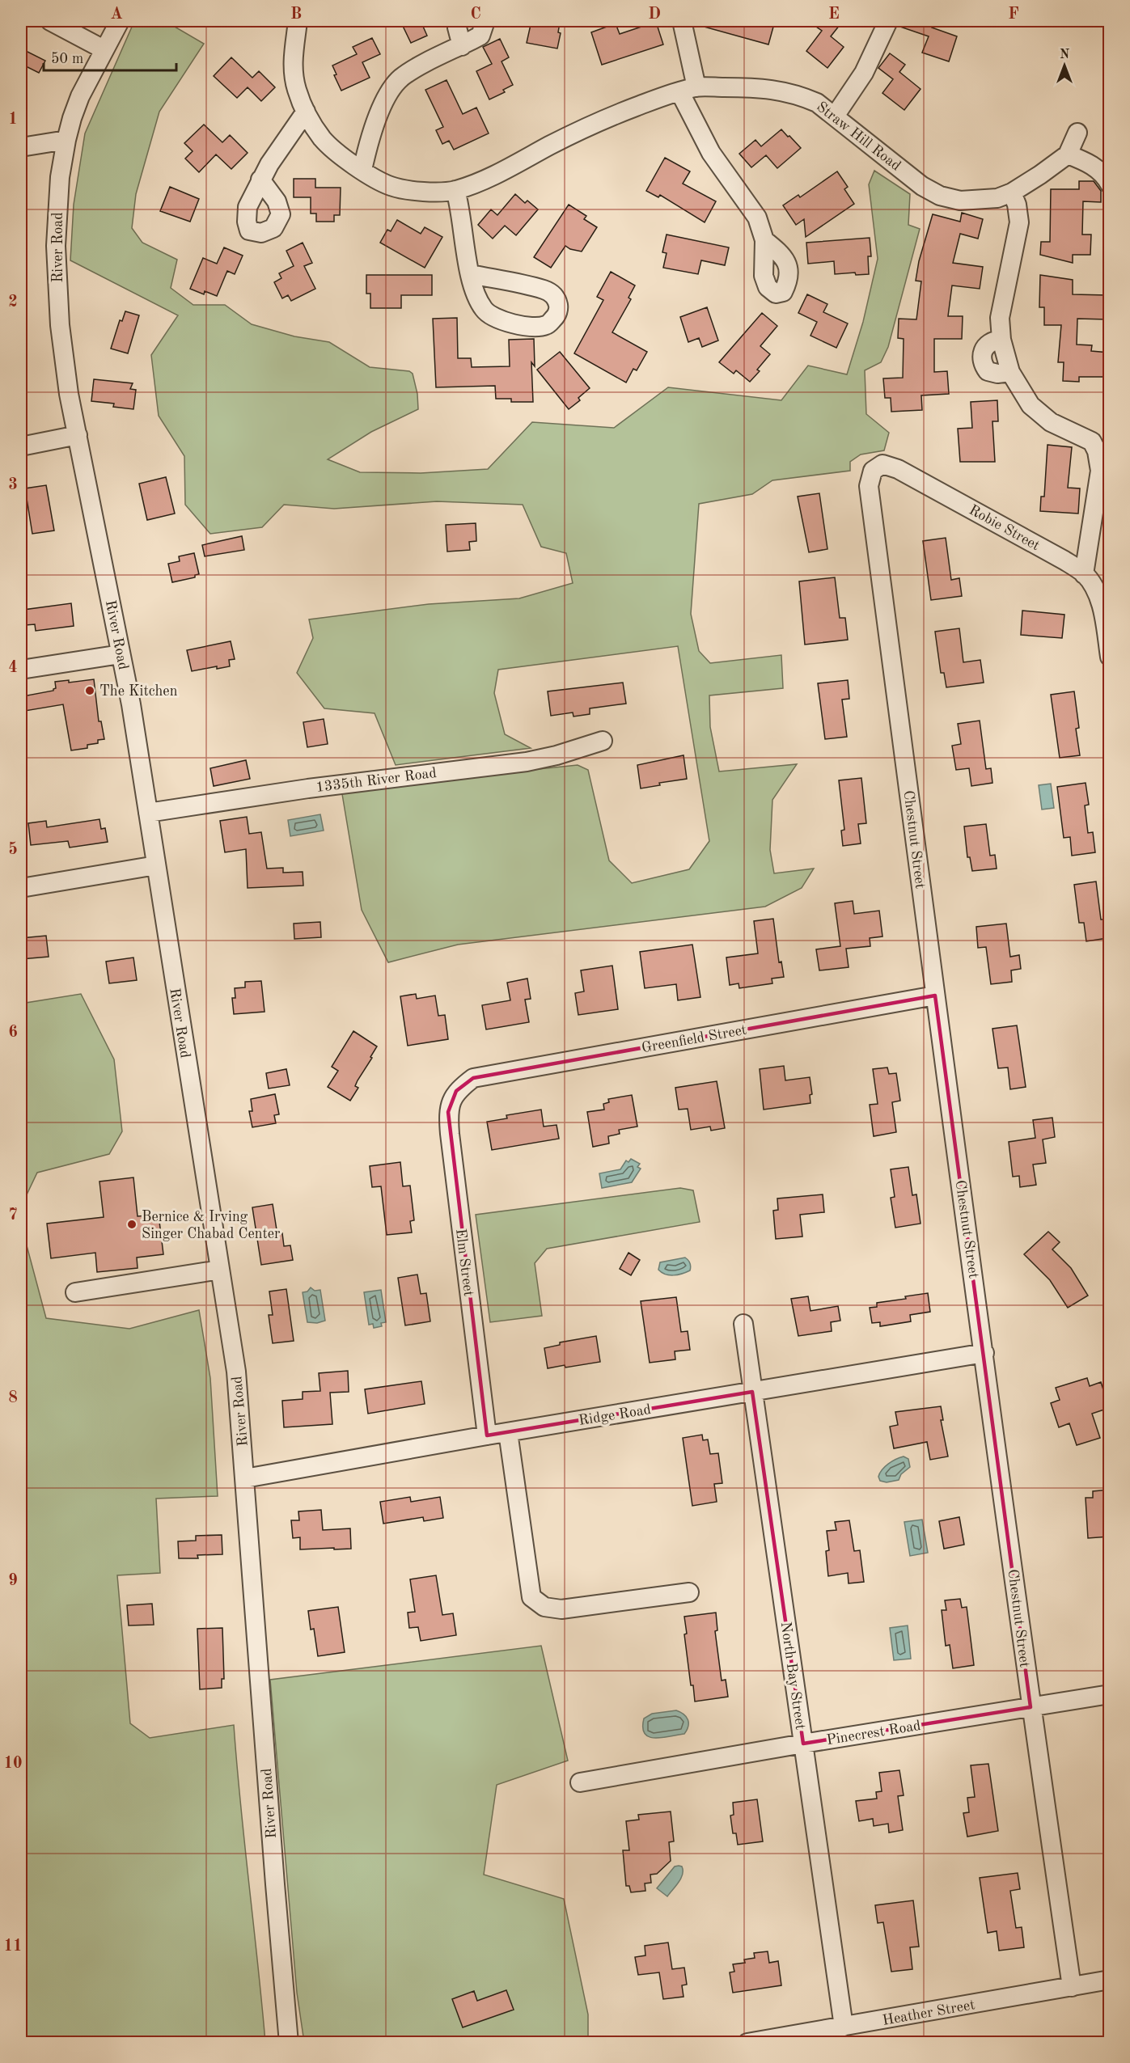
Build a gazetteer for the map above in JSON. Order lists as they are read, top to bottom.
{
  "streets": {
    "street": [
      "Straw Hill Road",
      "River Road",
      "Robie Street",
      "1335th River Road",
      "Chestnut Street",
      "Greenfield Street",
      "Elm Street",
      "Ridge Road",
      "North Bay Street",
      "Pinecrest Road",
      "Heather Street"
    ]
  },
  "crossings": [
    ["River Road", "1335th River Road"],
    ["River Road", "Ridge Road"],
    ["Robie Street", "Chestnut Street"],
    ["Chestnut Street", "Greenfield Street"],
    ["Chestnut Street", "Ridge Road"],
    ["Chestnut Street", "Pinecrest Road"],
    ["Chestnut Street", "Heather Street"],
    ["Greenfield Street", "Elm Street"],
    ["Elm Street", "Ridge Road"],
    ["Ridge Road", "North Bay Street"],
    ["North Bay Street", "Pinecrest Road"],
    ["North Bay Street", "Heather Street"]
  ],
  "places": ["The Kitchen", "Bernice & Irving Singer Chabad Center"],
  "scale_bar": "50 m",
  "north": "top",
  "grid": {
    "columns": [
      "A",
      "B",
      "C",
      "D",
      "E",
      "F"
    ],
    "rows": [
      "1",
      "2",
      "3",
      "4",
      "5",
      "6",
      "7",
      "8",
      "9",
      "10",
      "11"
    ]
  }
}
